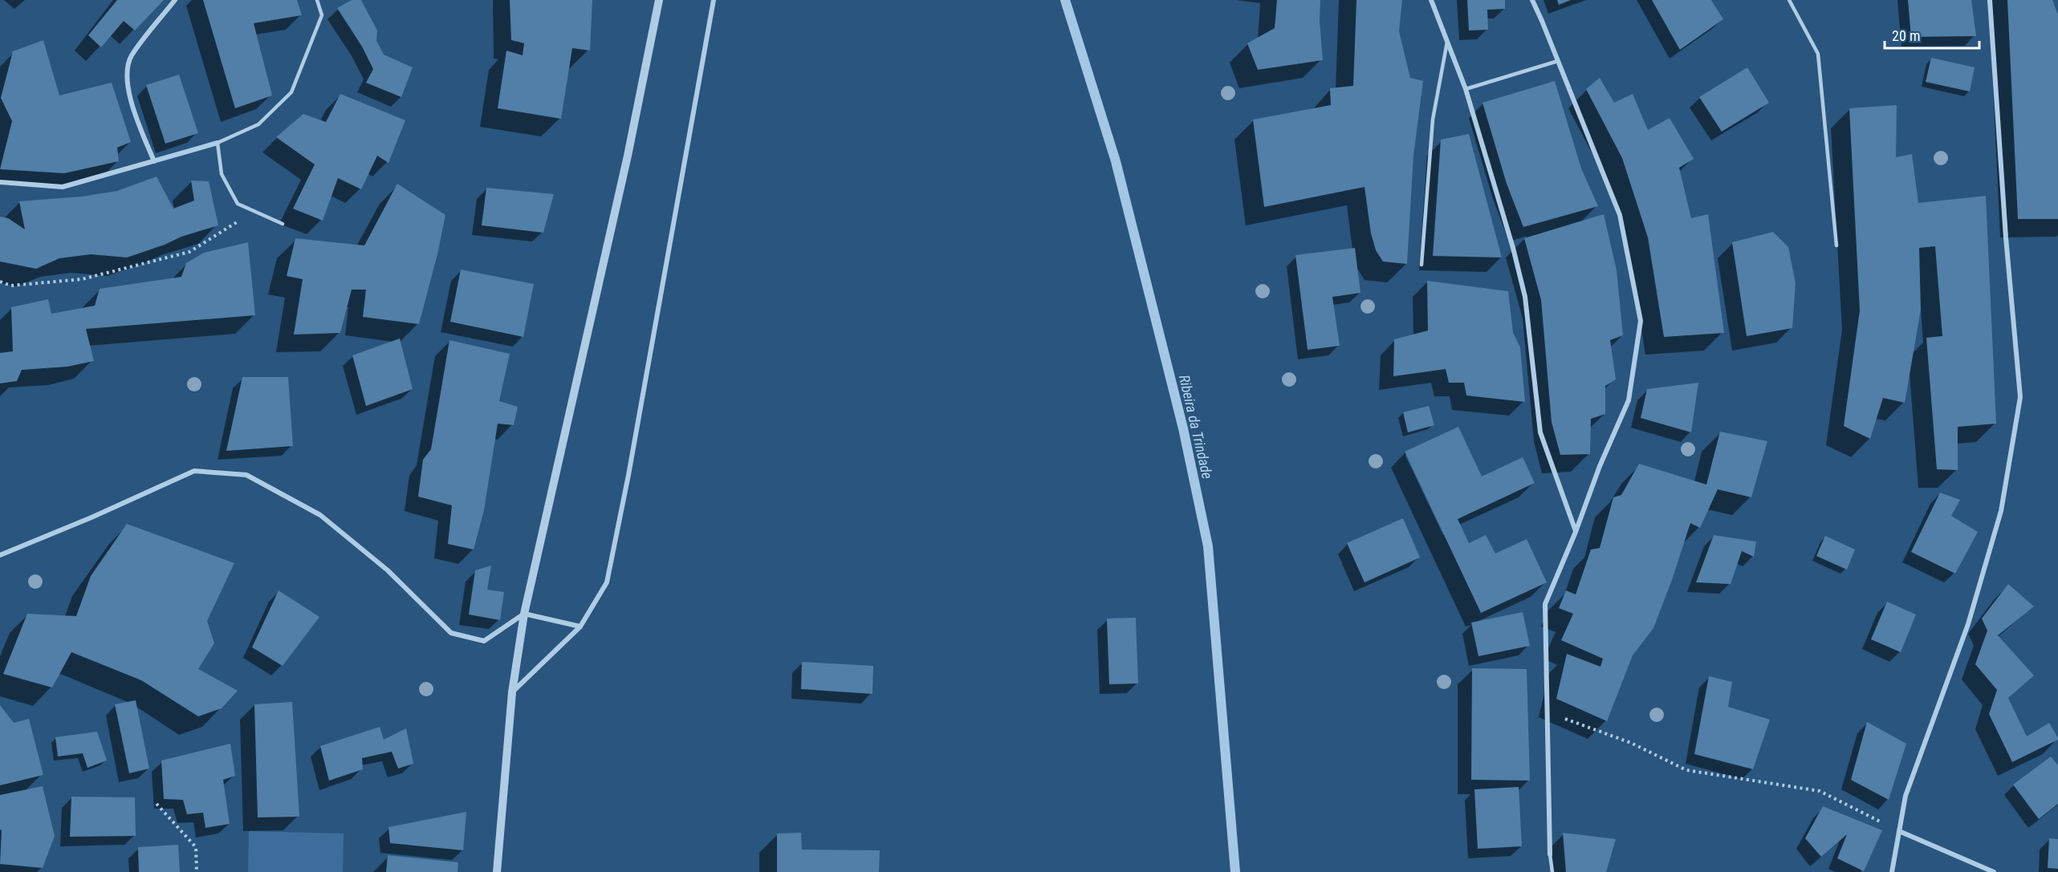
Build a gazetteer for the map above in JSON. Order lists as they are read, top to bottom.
{
  "water": ["Ribeira da Trindade"],
  "scale_bar": "20 m"
}
